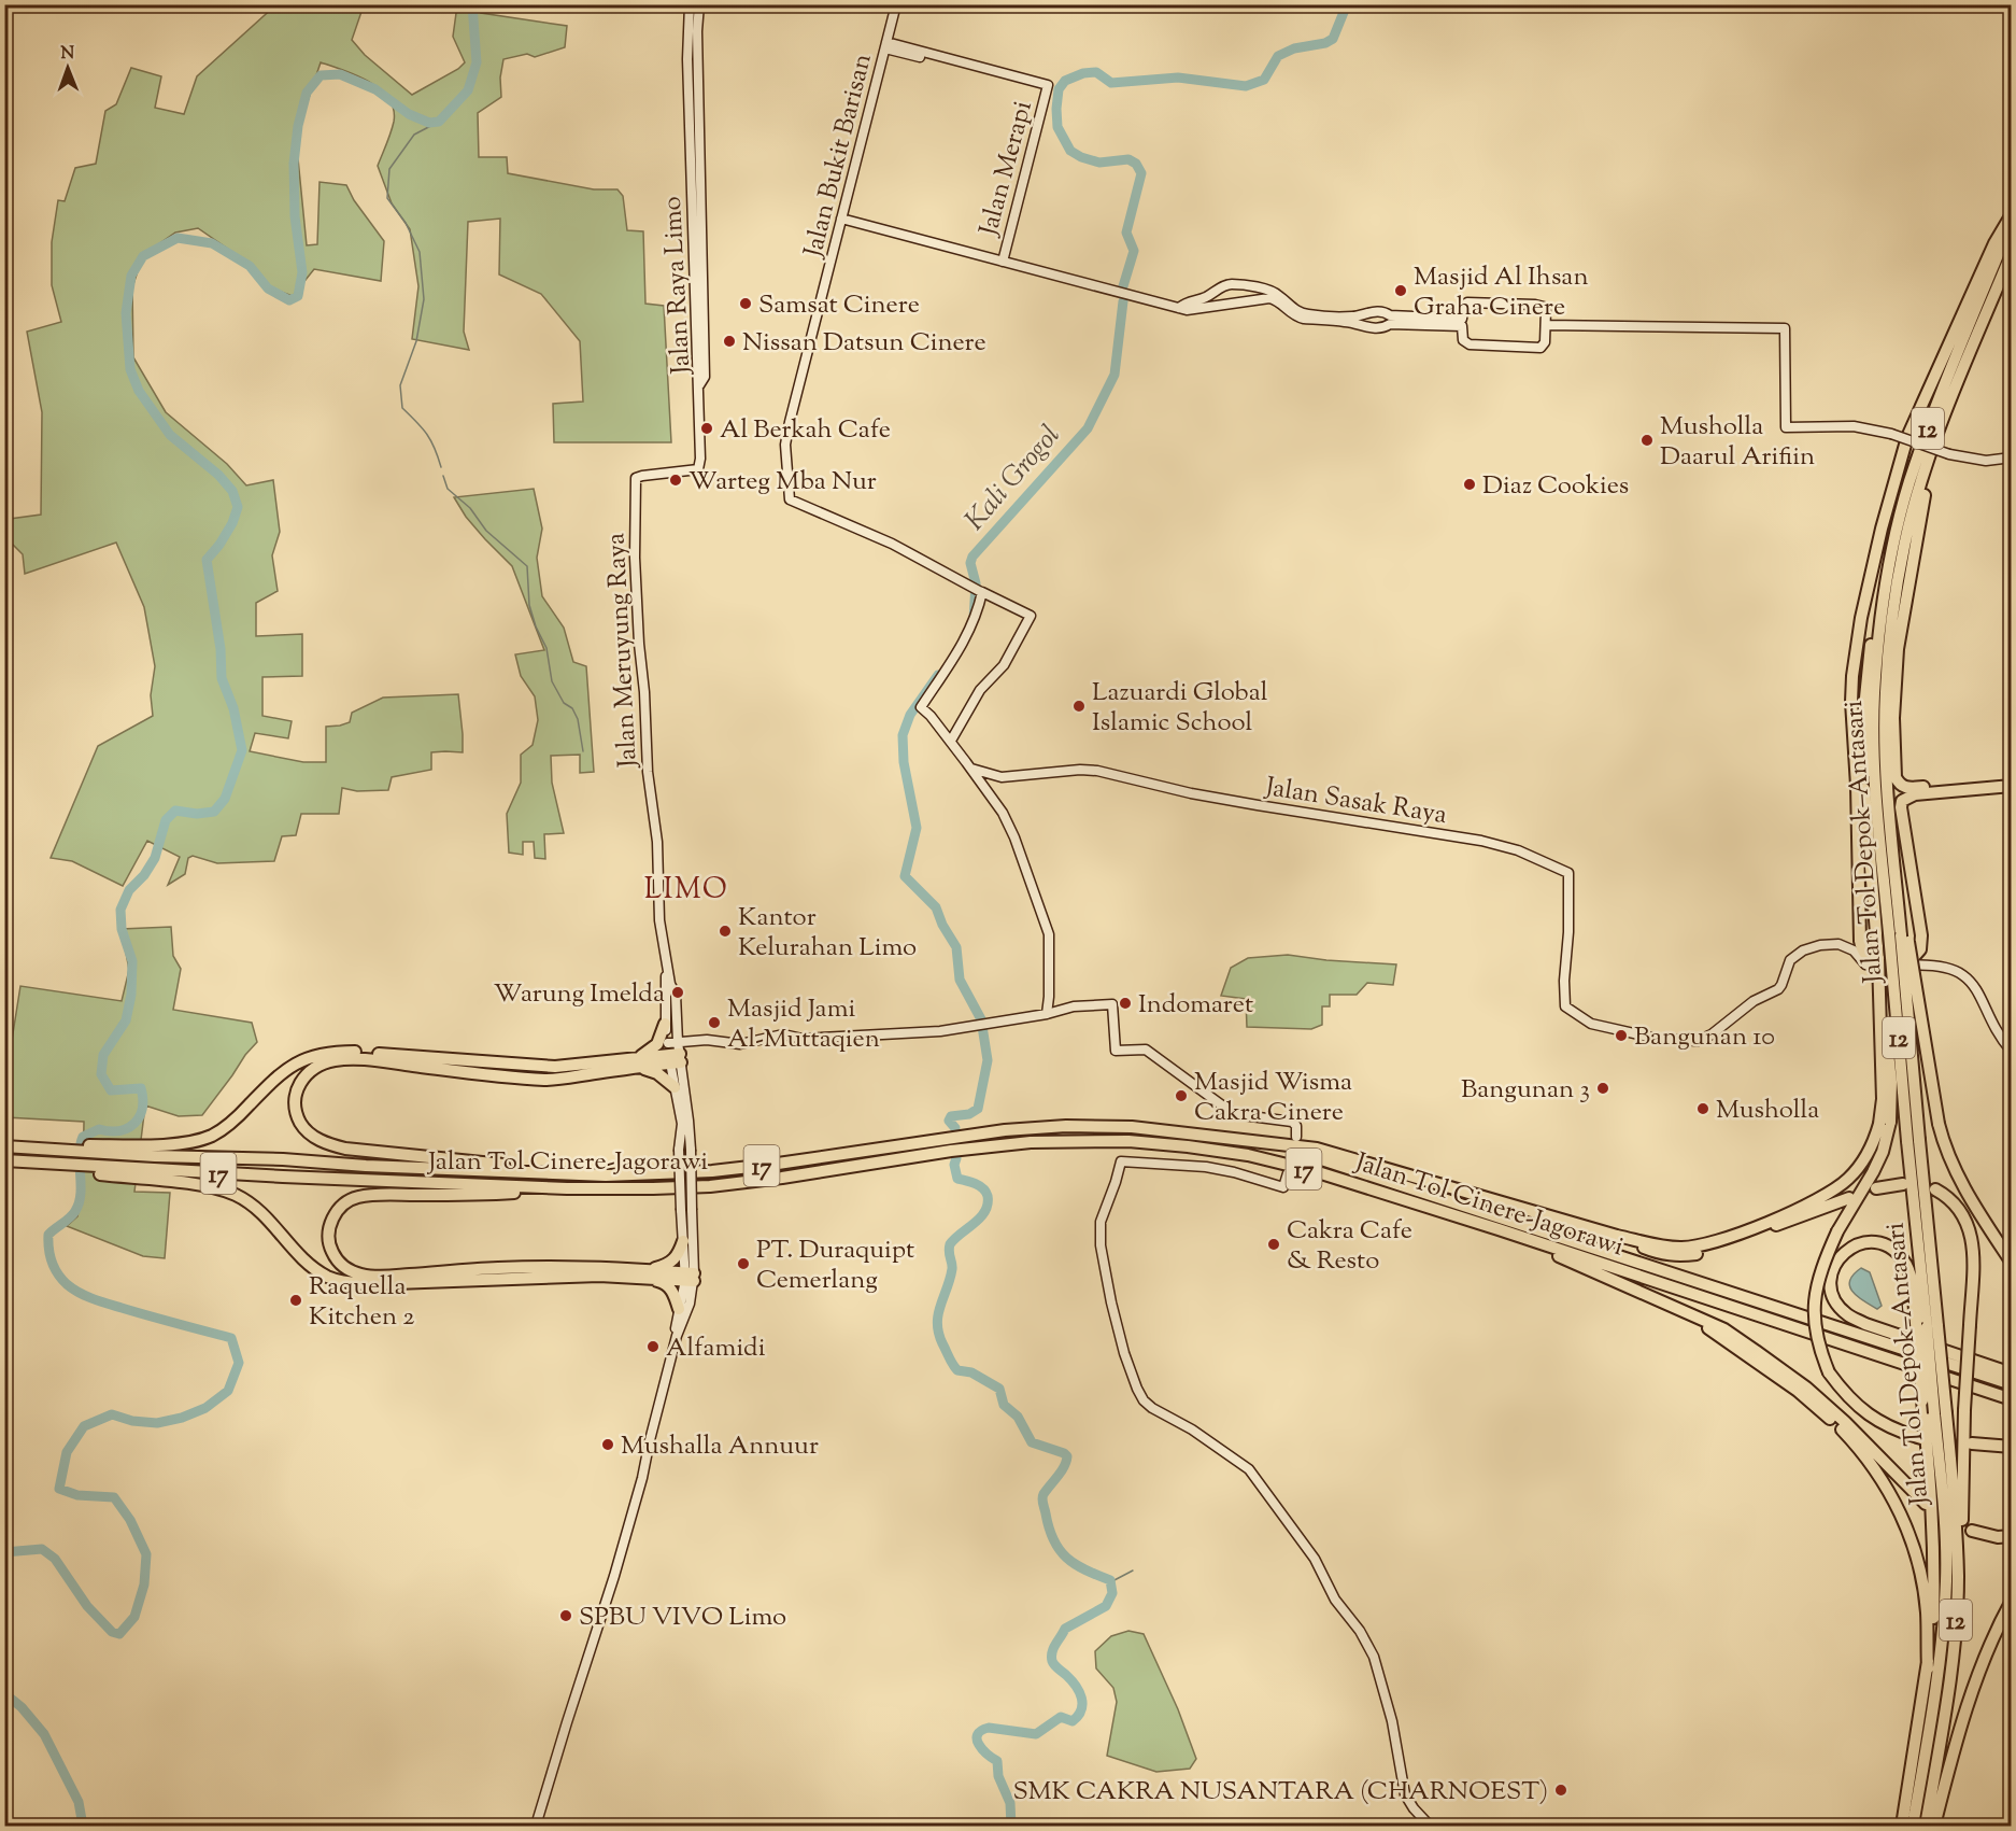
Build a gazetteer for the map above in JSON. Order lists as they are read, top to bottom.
{
  "streets": {
    "highway": [
      "12",
      "Jalan Tol Depok–Antasari",
      "Jalan Tol Cinere-Jagorawi",
      "17"
    ],
    "street": [
      "Jalan Bukit Barisan",
      "Jalan Merapi",
      "Jalan Raya Limo",
      "Jalan Meruyung Raya",
      "Jalan Sasak Raya"
    ]
  },
  "crossings": [
    ["Jalan Bukit Barisan", "Jalan Merapi"],
    ["Jalan Raya Limo", "Jalan Meruyung Raya"],
    ["Jalan Tol Cinere-Jagorawi", "17"]
  ],
  "districts": ["LIMO"],
  "water": ["Kali Grogol"],
  "places": [
    "Masjid Al Ihsan Graha Cinere",
    "Samsat Cinere",
    "Nissan Datsun Cinere",
    "Al Berkah Cafe",
    "Musholla Daarul Arifiin",
    "Warteg Mba Nur",
    "Diaz Cookies",
    "Lazuardi Global Islamic School",
    "Kantor Kelurahan Limo",
    "Warung Imelda",
    "Indomaret",
    "Masjid Jami Al-Muttaqien",
    "Bangunan 10",
    "Bangunan 3",
    "Masjid Wisma Cakra Cinere",
    "Musholla",
    "Cakra Cafe & Resto",
    "PT. Duraquipt Cemerlang",
    "Raquella Kitchen 2",
    "Alfamidi",
    "Mushalla Annuur",
    "SPBU VIVO Limo",
    "SMK CAKRA NUSANTARA (CHARNOEST)"
  ],
  "north": "top"
}
